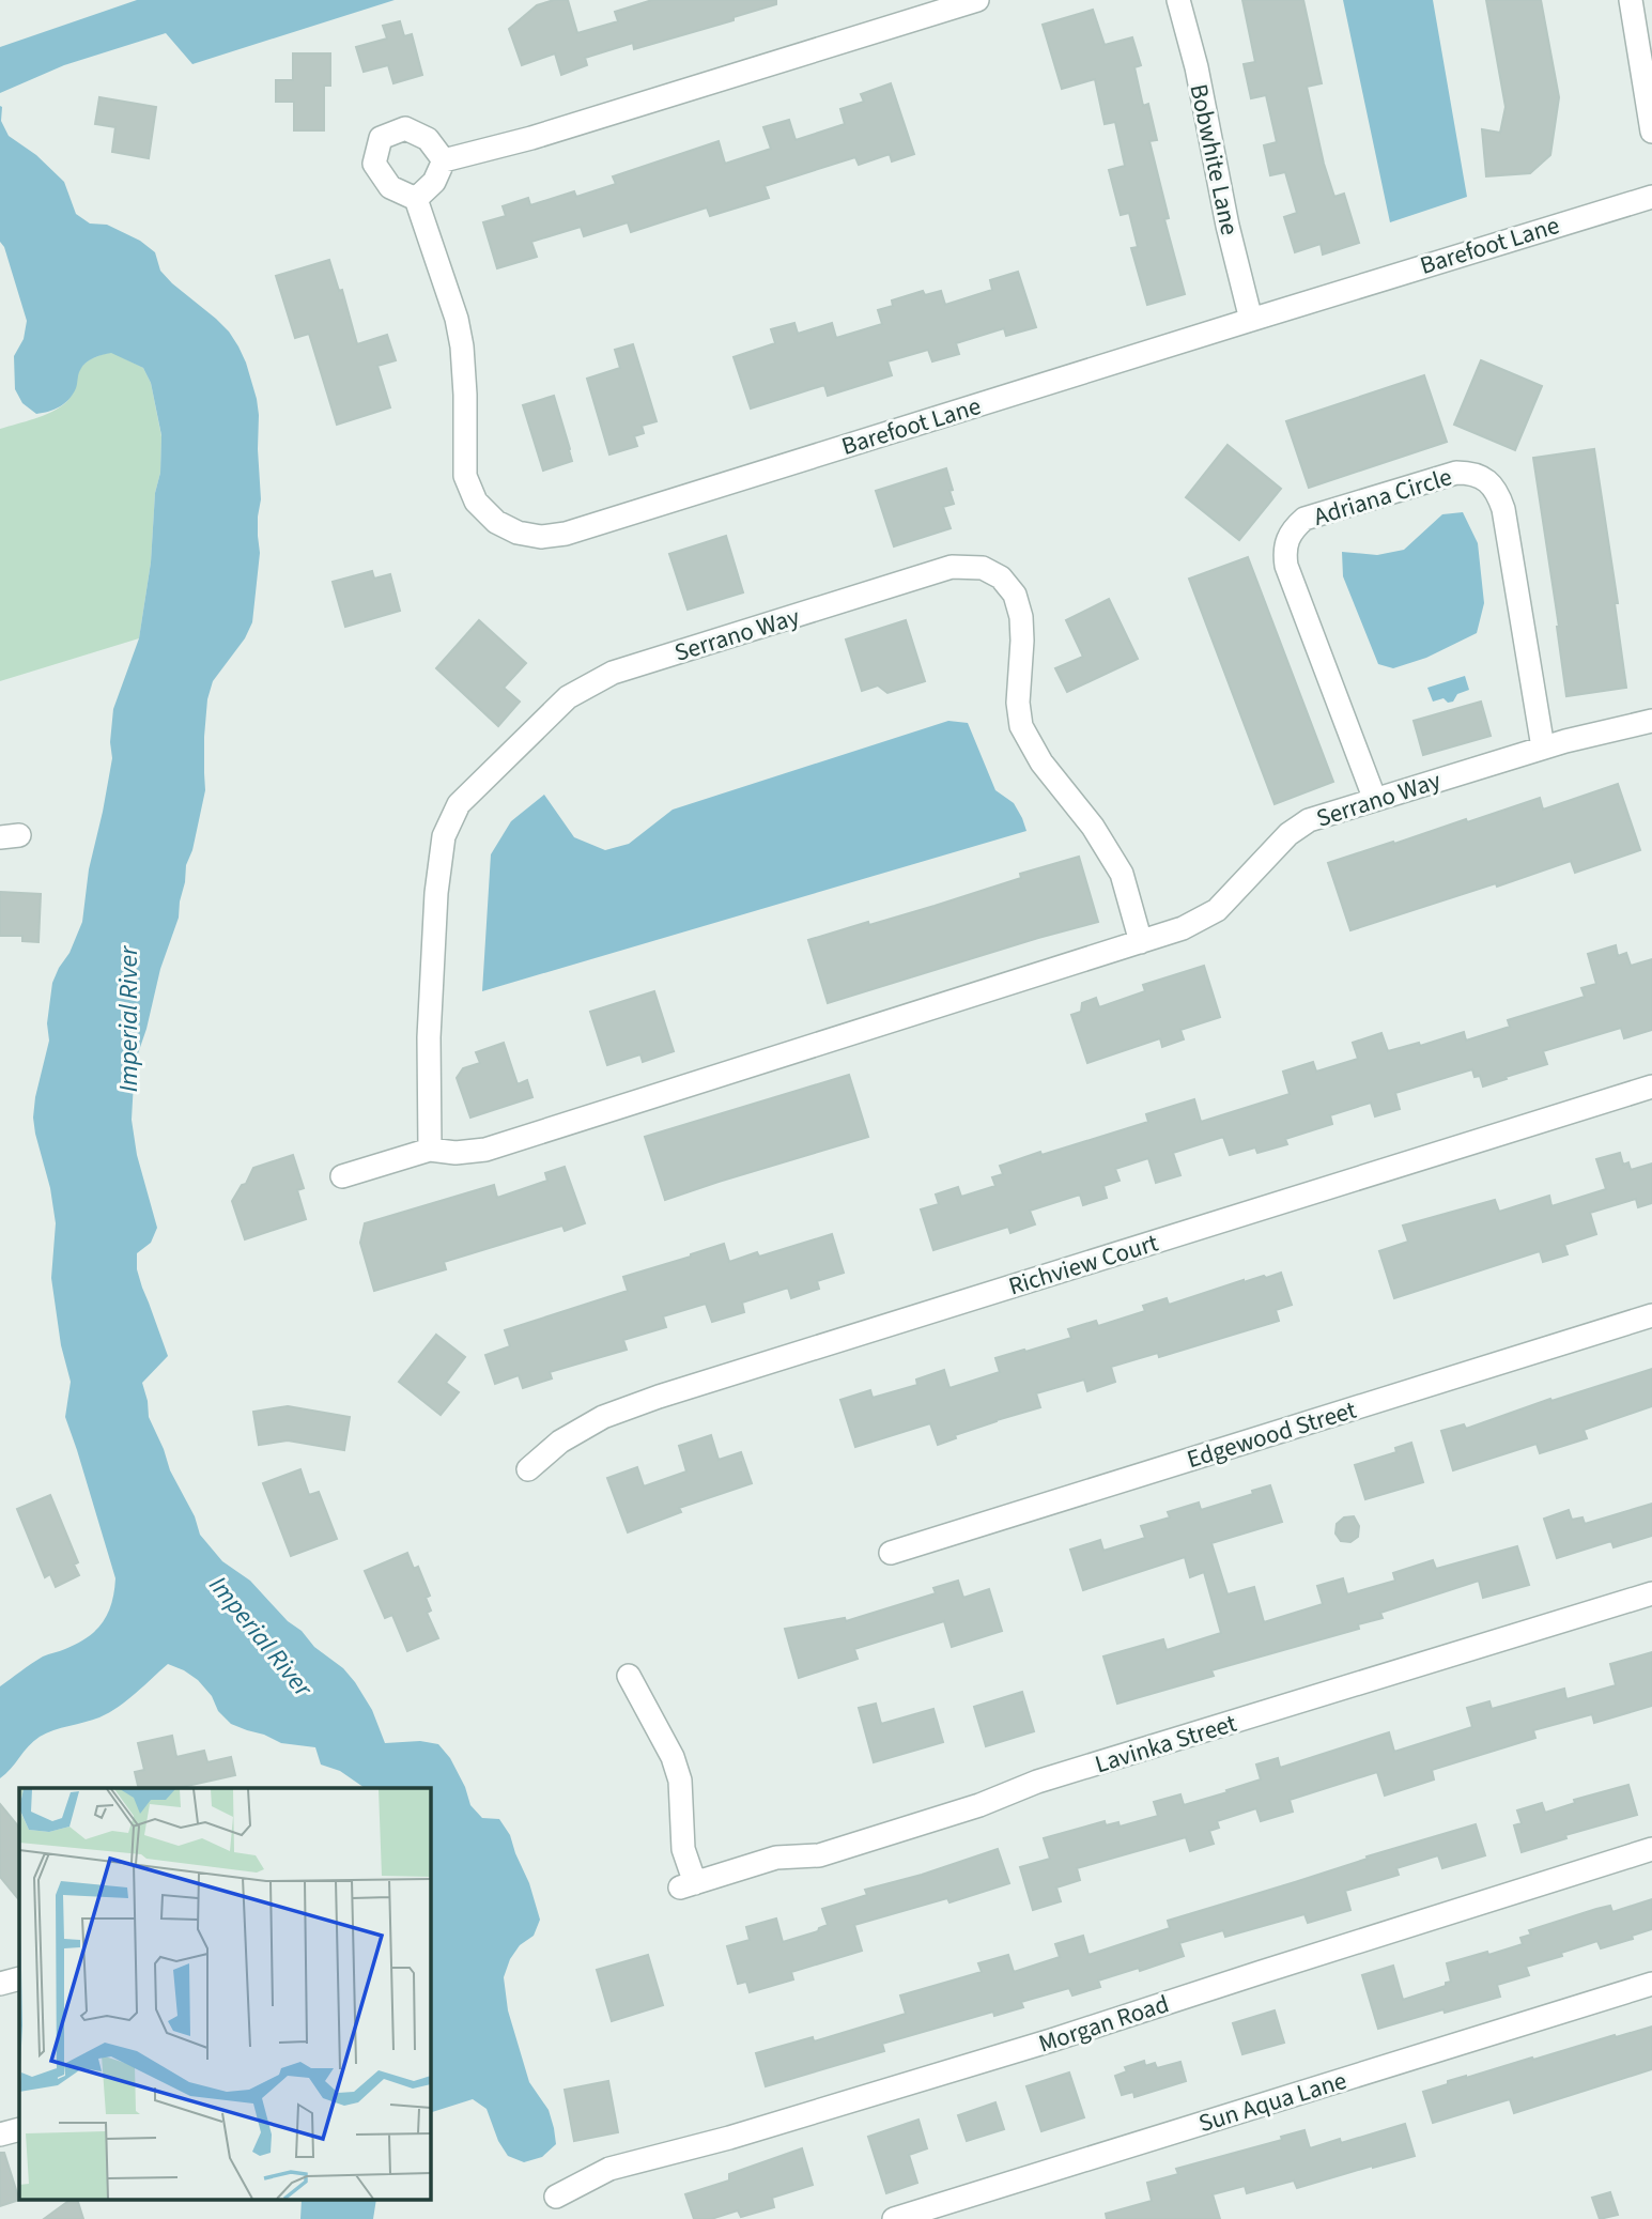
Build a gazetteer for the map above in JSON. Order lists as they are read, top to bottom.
{
  "streets": {
    "street": [
      "Bobwhite Lane",
      "Barefoot Lane",
      "Adriana Circle",
      "Serrano Way",
      "Richview Court",
      "Edgewood Street",
      "Lavinka Street",
      "Morgan Road",
      "Sun Aqua Lane"
    ]
  },
  "crossings": [
    ["Bobwhite Lane", "Barefoot Lane"],
    ["Adriana Circle", "Serrano Way"]
  ],
  "water": ["Imperial River"]
}
